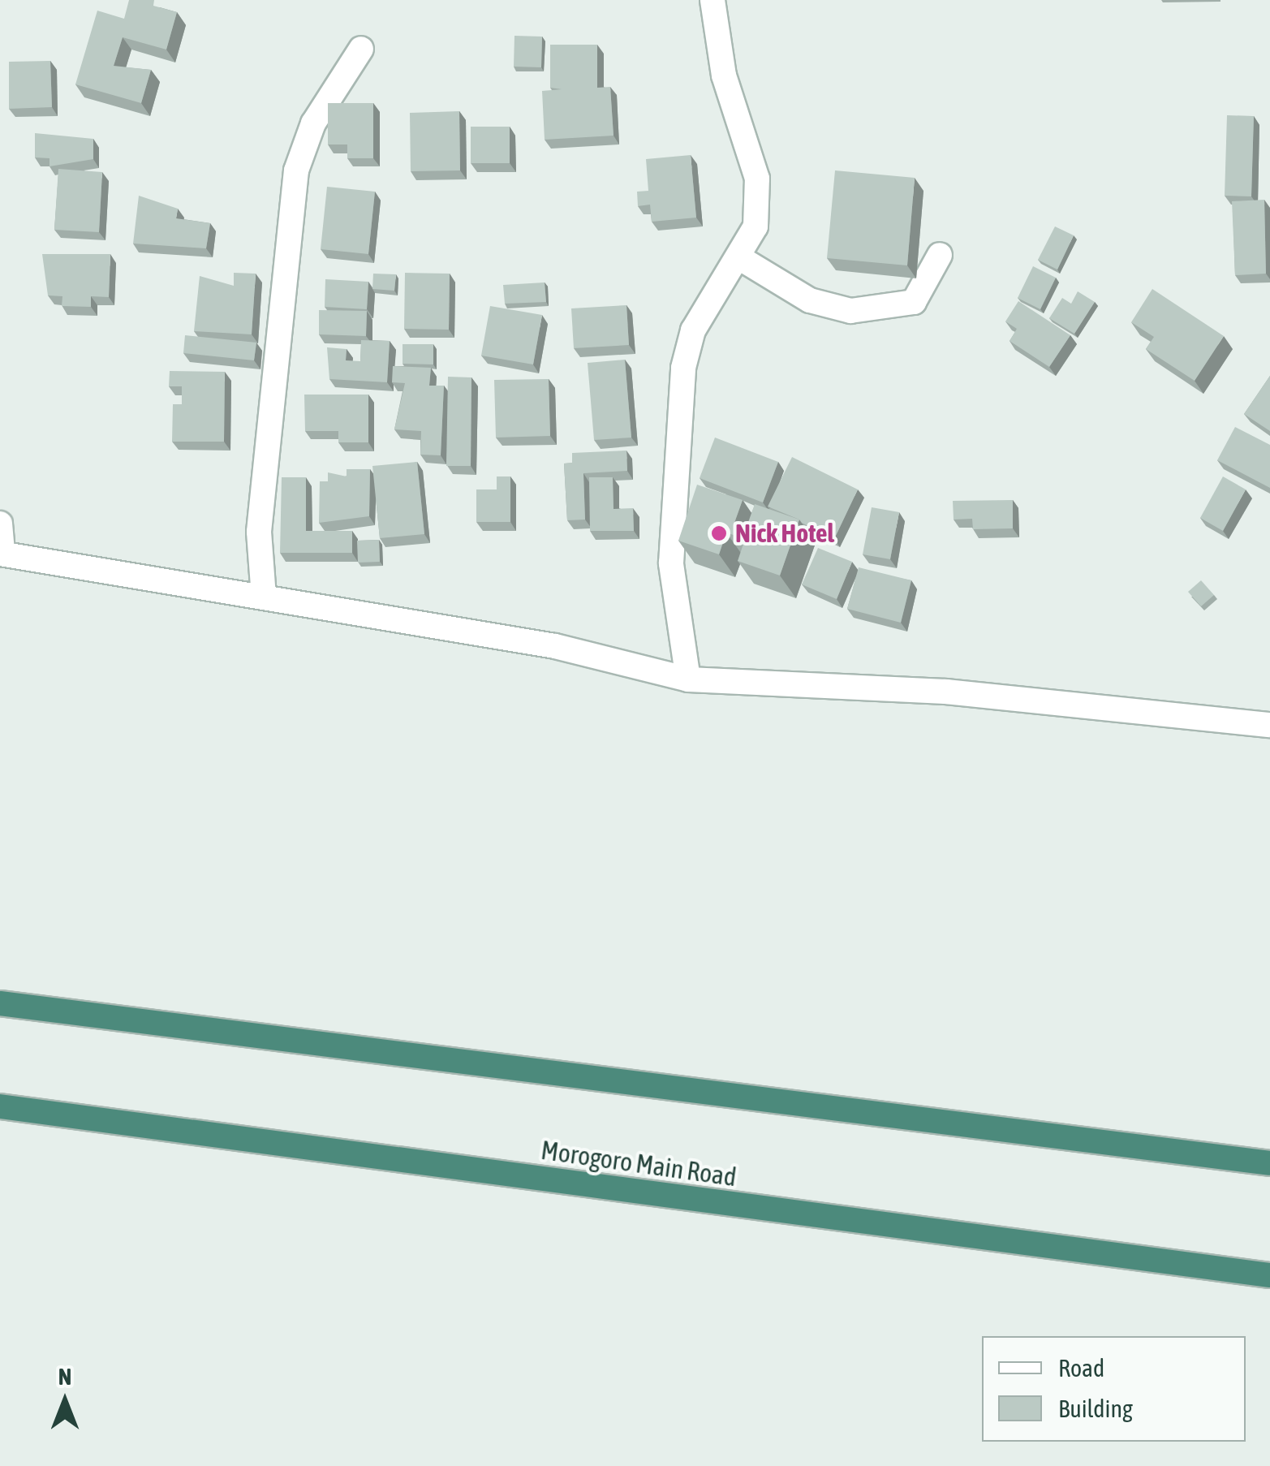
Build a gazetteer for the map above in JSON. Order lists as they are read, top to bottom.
{
  "streets": {
    "highway": ["Morogoro Main Road"]
  },
  "places": ["Nick Hotel"],
  "legend": ["Road", "Building"],
  "north": "top"
}
